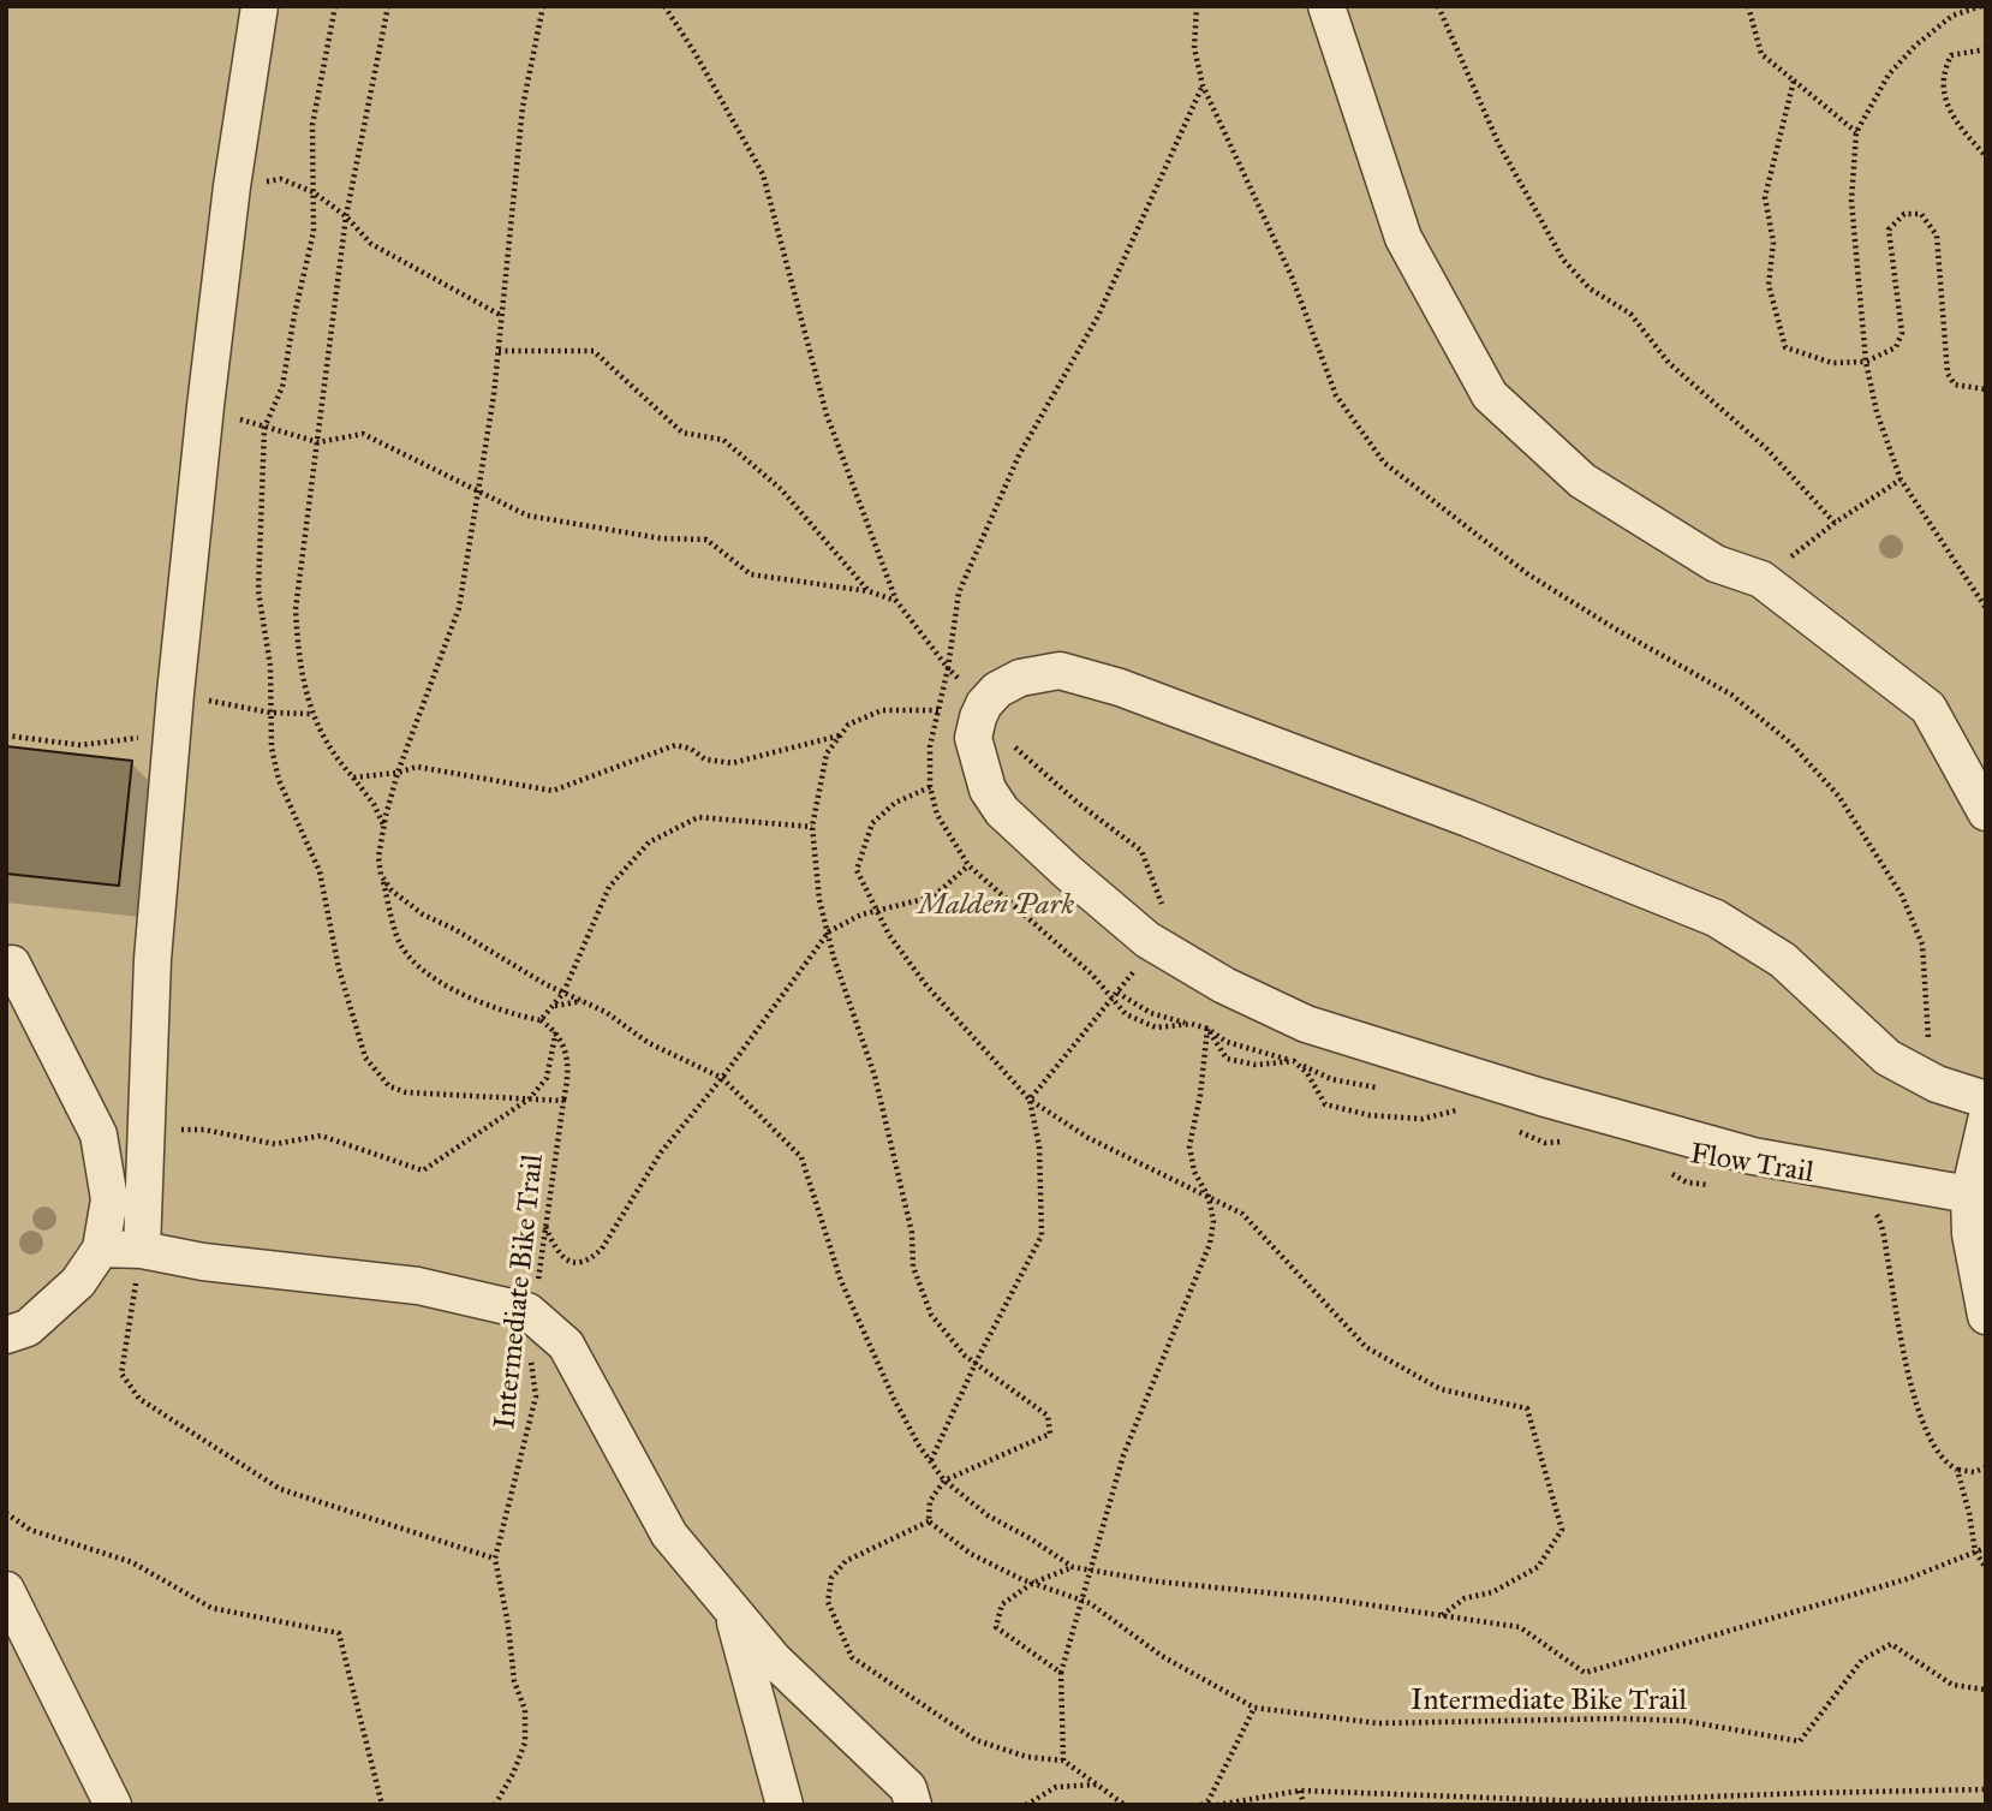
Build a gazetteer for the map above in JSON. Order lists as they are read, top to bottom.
{
  "streets": {
    "path": ["Flow Trail", "Intermediate Bike Trail"]
  },
  "parks": ["Malden Park"]
}
